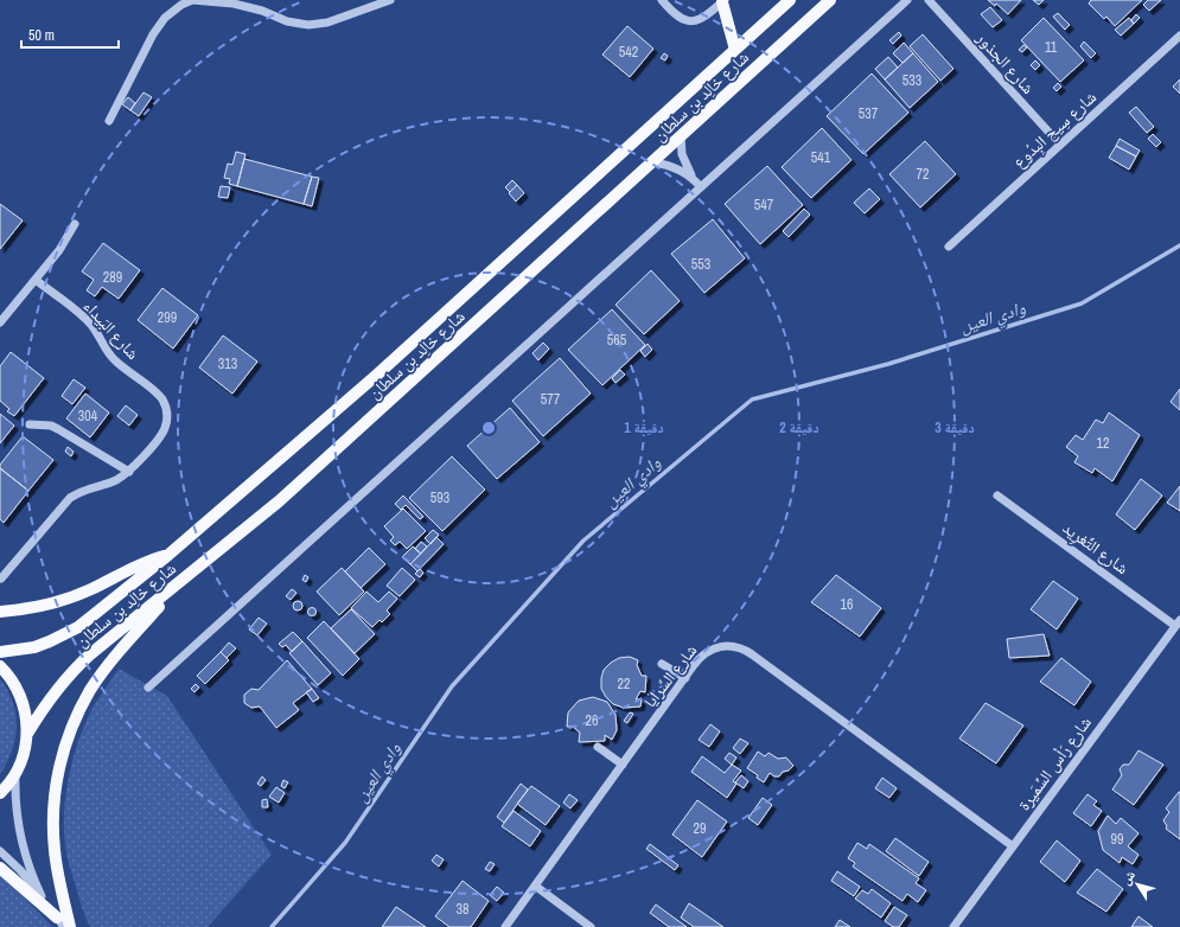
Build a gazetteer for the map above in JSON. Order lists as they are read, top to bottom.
{
  "streets": {
    "main road": ["شارع خالِد بن سلطان"],
    "street": [
      "شارع الجذور",
      "شارع سِيح البِدُوع",
      "شارع البَيداء",
      "شارع التَّغرِيد",
      "شارع السَّرايا",
      "شارع رَأس السِّمَيرة"
    ]
  },
  "crossings": [
    ["شارع الجذور", "شارع سِيح البِدُوع"],
    ["شارع التَّغرِيد", "شارع رَأس السِّمَيرة"],
    ["شارع السَّرايا", "شارع رَأس السِّمَيرة"]
  ],
  "water": ["وادي العين"],
  "house_numbers": [
    "11",
    "542",
    "533",
    "537",
    "541",
    "72",
    "547",
    "553",
    "289",
    "299",
    "565",
    "313",
    "577",
    "304",
    "12",
    "593",
    "16",
    "22",
    "26",
    "29",
    "99",
    "38"
  ],
  "scale_bar": "50 m",
  "north": "top left",
  "rings": ["1 دقيقة", "2 دقيقة", "3 دقيقة"]
}
